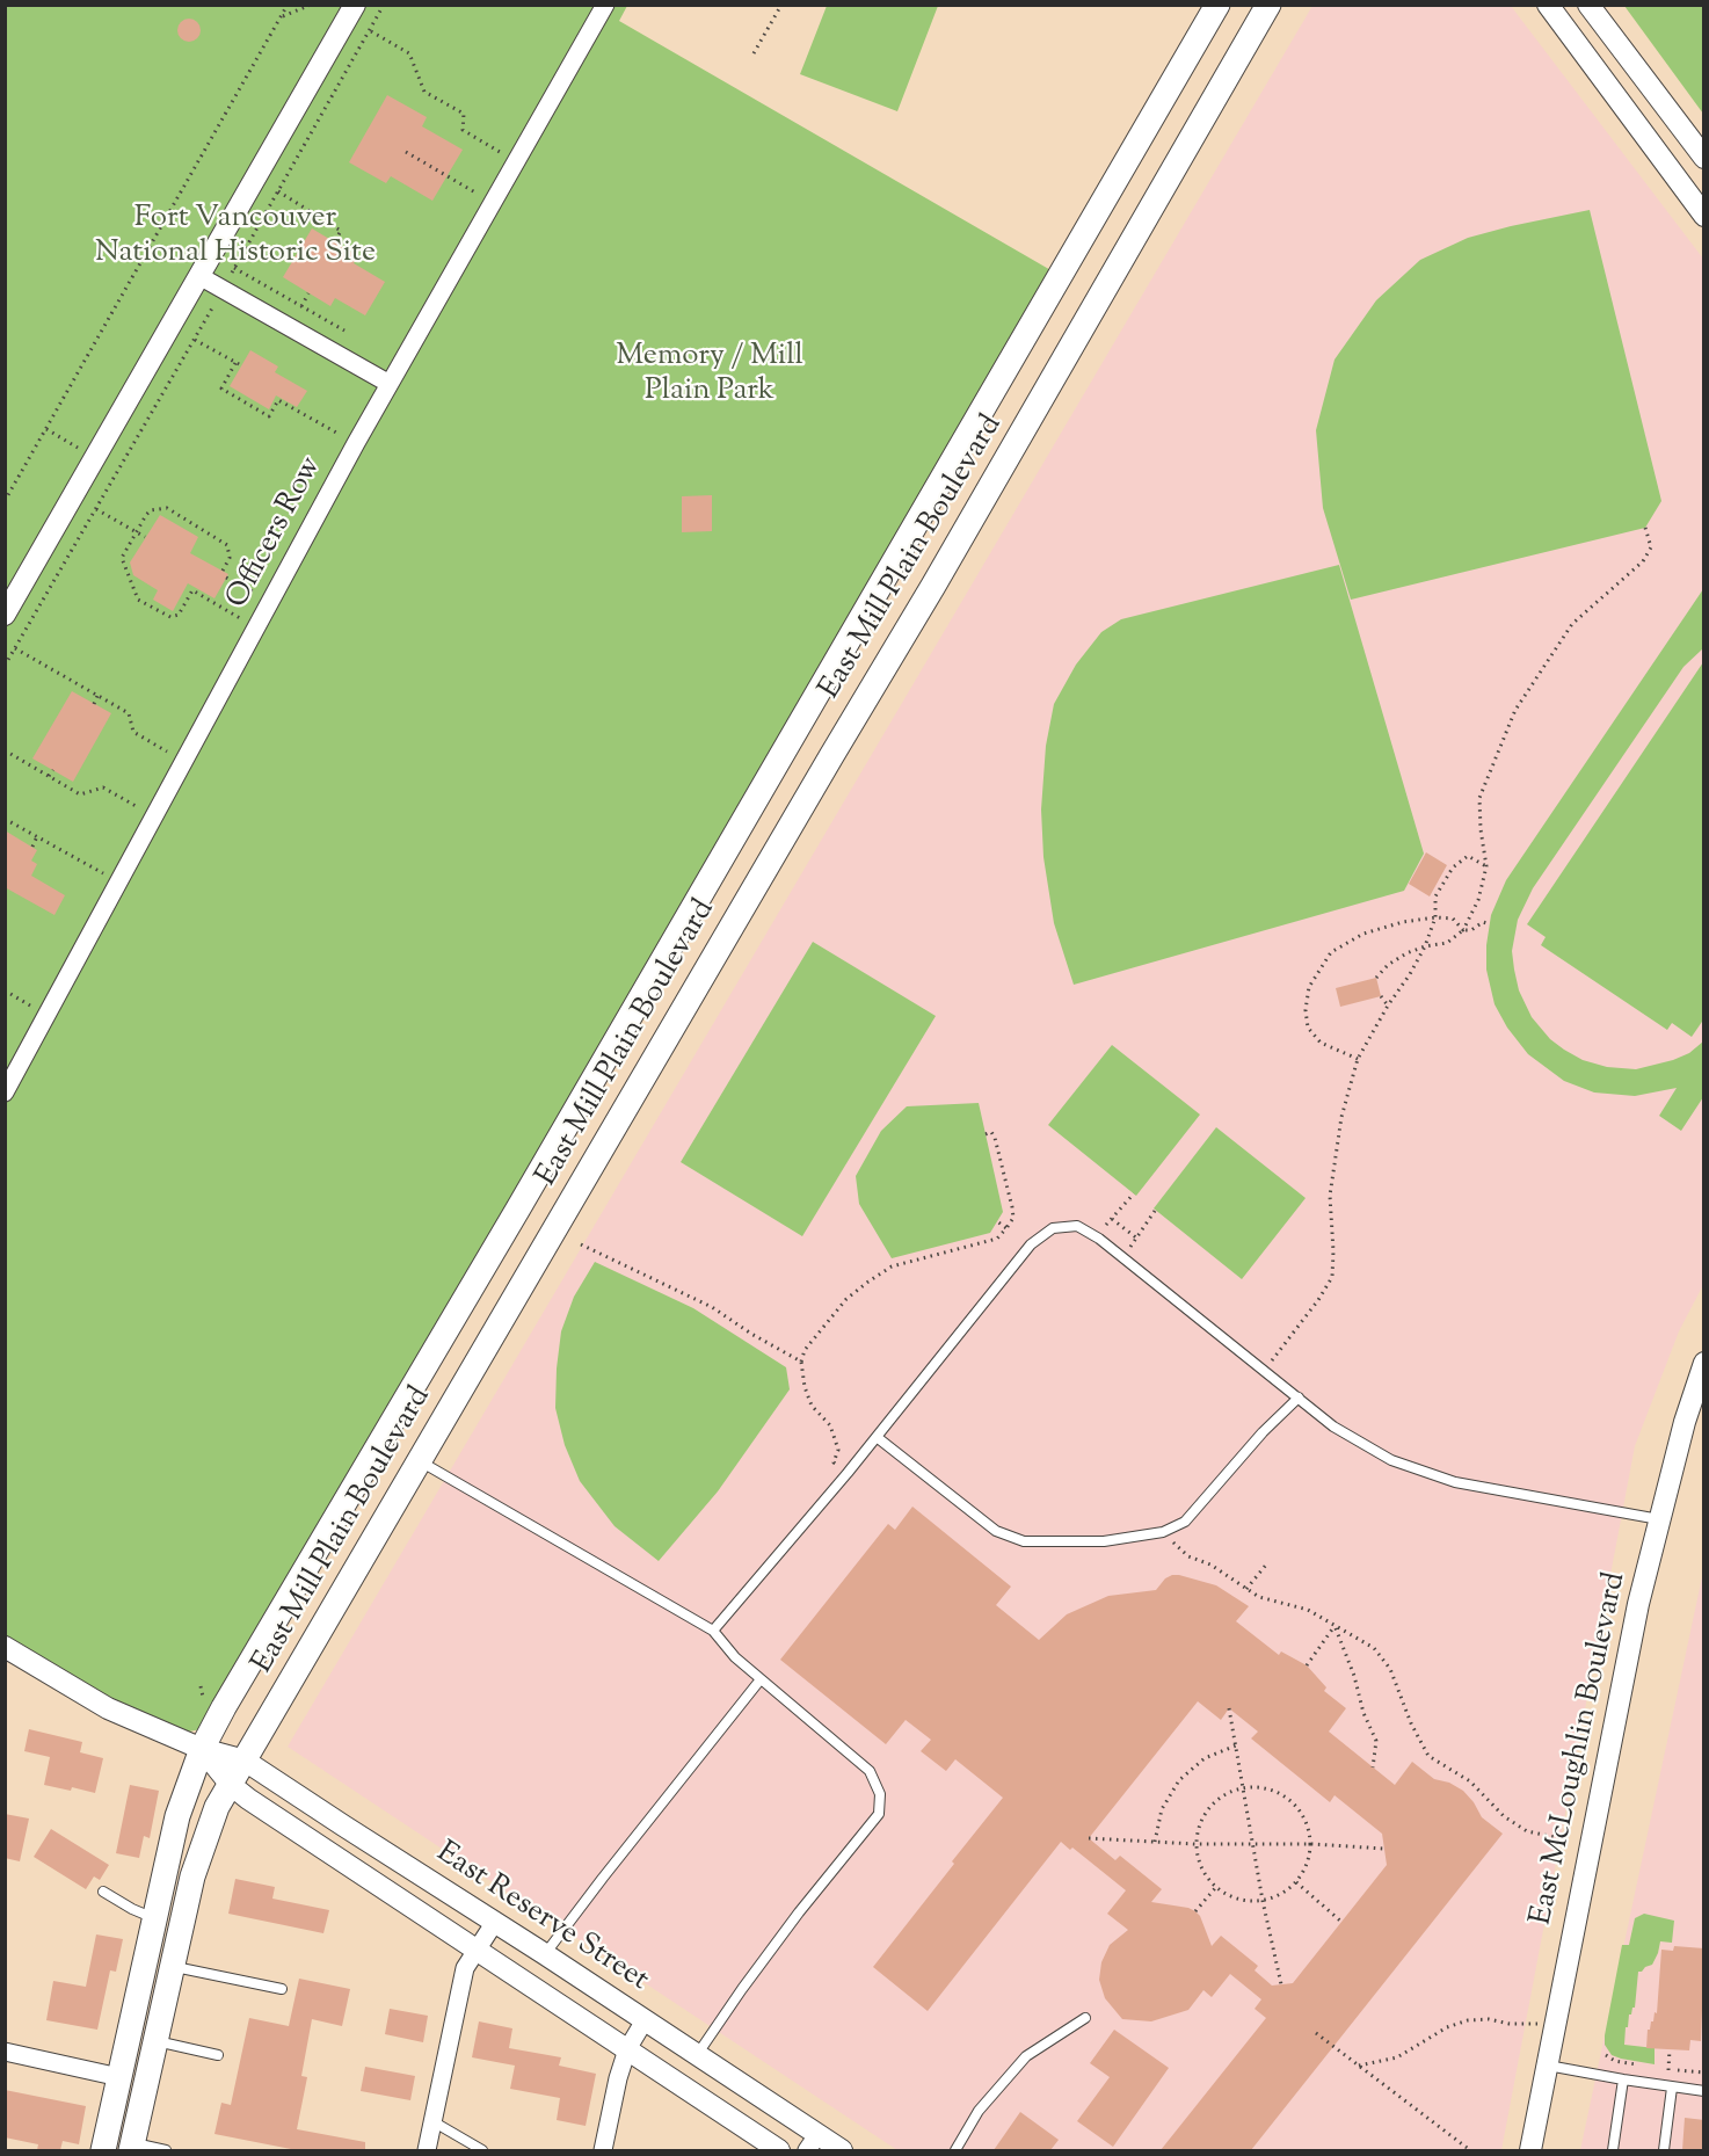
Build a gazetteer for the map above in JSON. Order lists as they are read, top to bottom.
{
  "streets": {
    "main road": ["East Mill Plain Boulevard"],
    "street": ["Officers Row", "East McLoughlin Boulevard", "East Reserve Street"]
  },
  "crossings": [
    ["East Mill Plain Boulevard", "East Reserve Street"]
  ],
  "parks": ["Fort Vancouver National Historic Site", "Memory / Mill Plain Park"]
}
